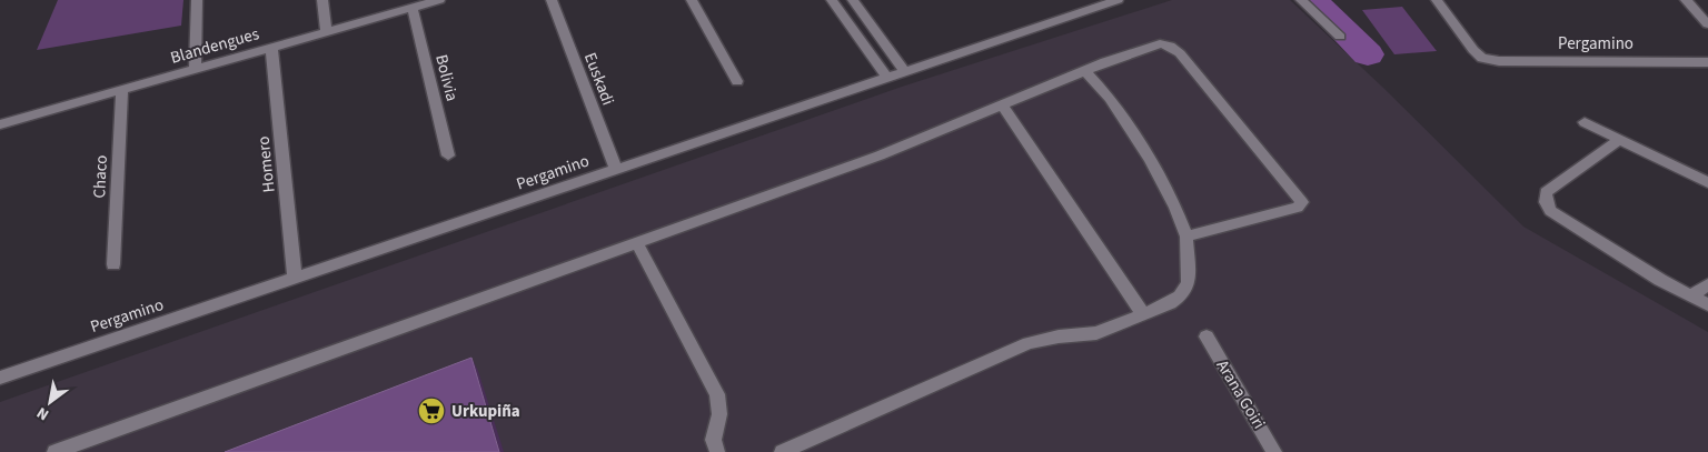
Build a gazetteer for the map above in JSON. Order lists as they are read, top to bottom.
{
  "streets": {
    "street": [
      "Pergamino",
      "Blandengues",
      "Bolivia",
      "Euskadi",
      "Homero",
      "Chaco",
      "Arana Goiri"
    ]
  },
  "crossings": [
    ["Pergamino", "Euskadi"],
    ["Pergamino", "Homero"],
    ["Blandengues", "Bolivia"],
    ["Blandengues", "Homero"],
    ["Blandengues", "Chaco"]
  ],
  "places": {
    "supermarket": ["Urkupiña"]
  },
  "north": "bottom left"
}
